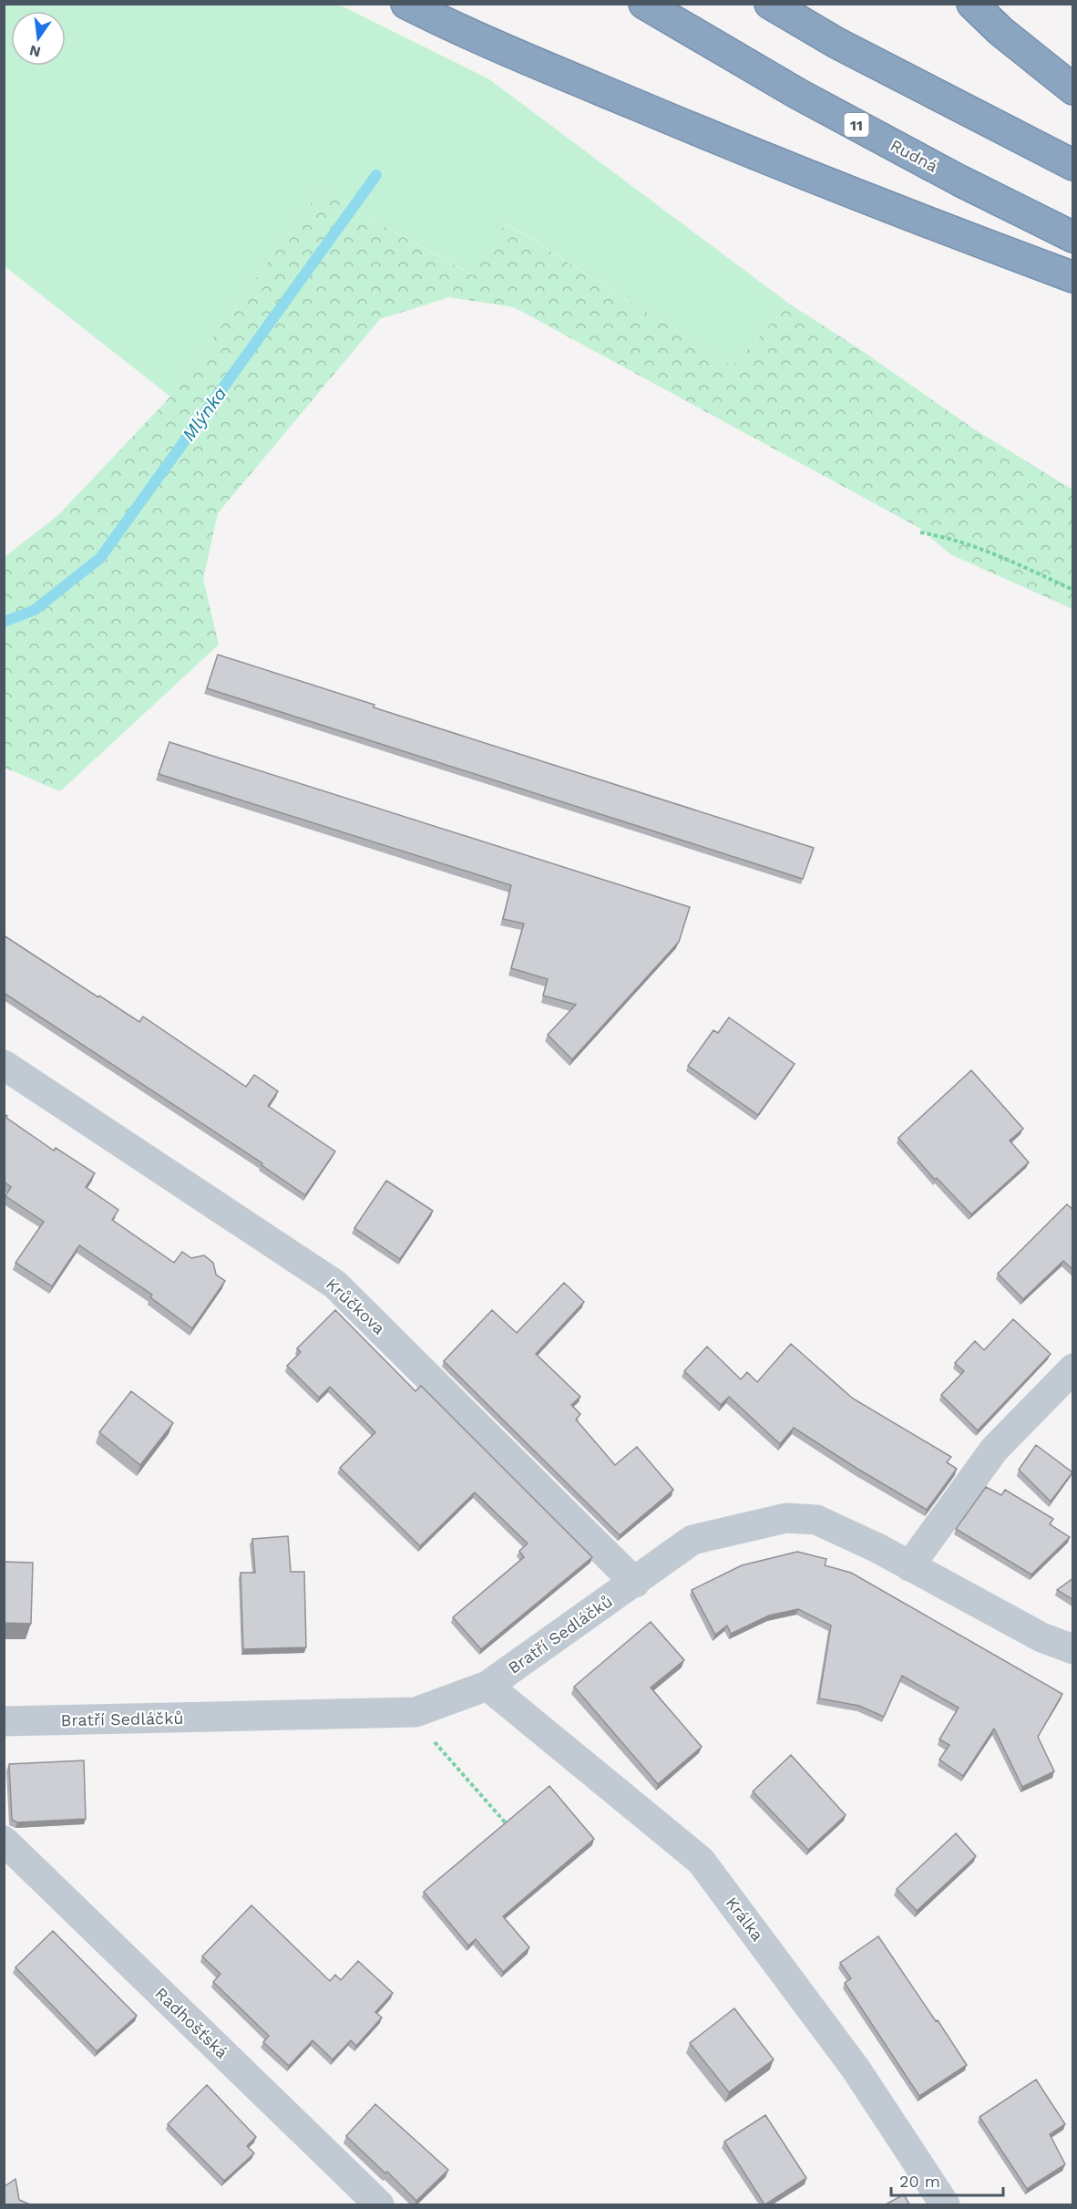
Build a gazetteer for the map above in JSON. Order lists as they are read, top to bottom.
{
  "streets": {
    "highway": ["11", "Rudná"],
    "street": [
      "Krůčkova",
      "Bratří Sedláčků",
      "Králka",
      "Radhošťská"
    ]
  },
  "crossings": [
    ["Krůčkova", "Bratří Sedláčků"],
    ["Bratří Sedláčků", "Králka"]
  ],
  "water": ["Mlýnka"],
  "scale_bar": "20 m",
  "north": "bottom"
}
